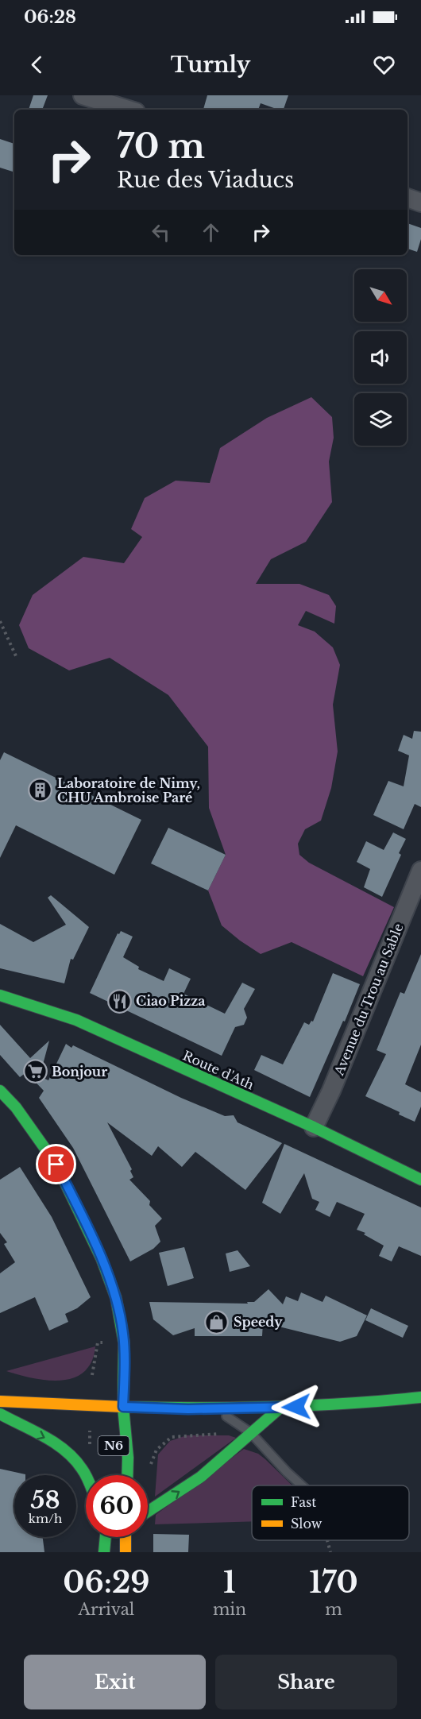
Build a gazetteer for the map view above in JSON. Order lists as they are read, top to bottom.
{
  "streets": {
    "main road": ["Route d'Ath", "N6"],
    "street": ["Avenue du Trou au Sable"]
  },
  "crossings": [
    ["Avenue du Trou au Sable", "Route d'Ath"]
  ],
  "places": {
    "building": ["Laboratoire de Nimy, CHU Ambroise Paré"],
    "restaurant": ["Ciao Pizza"],
    "supermarket": ["Bonjour"],
    "shop": ["Speedy"]
  },
  "legend": ["Fast", "Slow"],
  "north": "bottom right",
  "page": {
    "status": "06:28",
    "header": "Turnly",
    "turn": ["70 m", "Rue des Viaducs"],
    "speed": "58 km/h",
    "limit": "60",
    "eta": [
      "06:29",
      "Arrival",
      "1",
      "min",
      "170",
      "m"
    ],
    "buttons": ["Exit", "Share"]
  }
}
